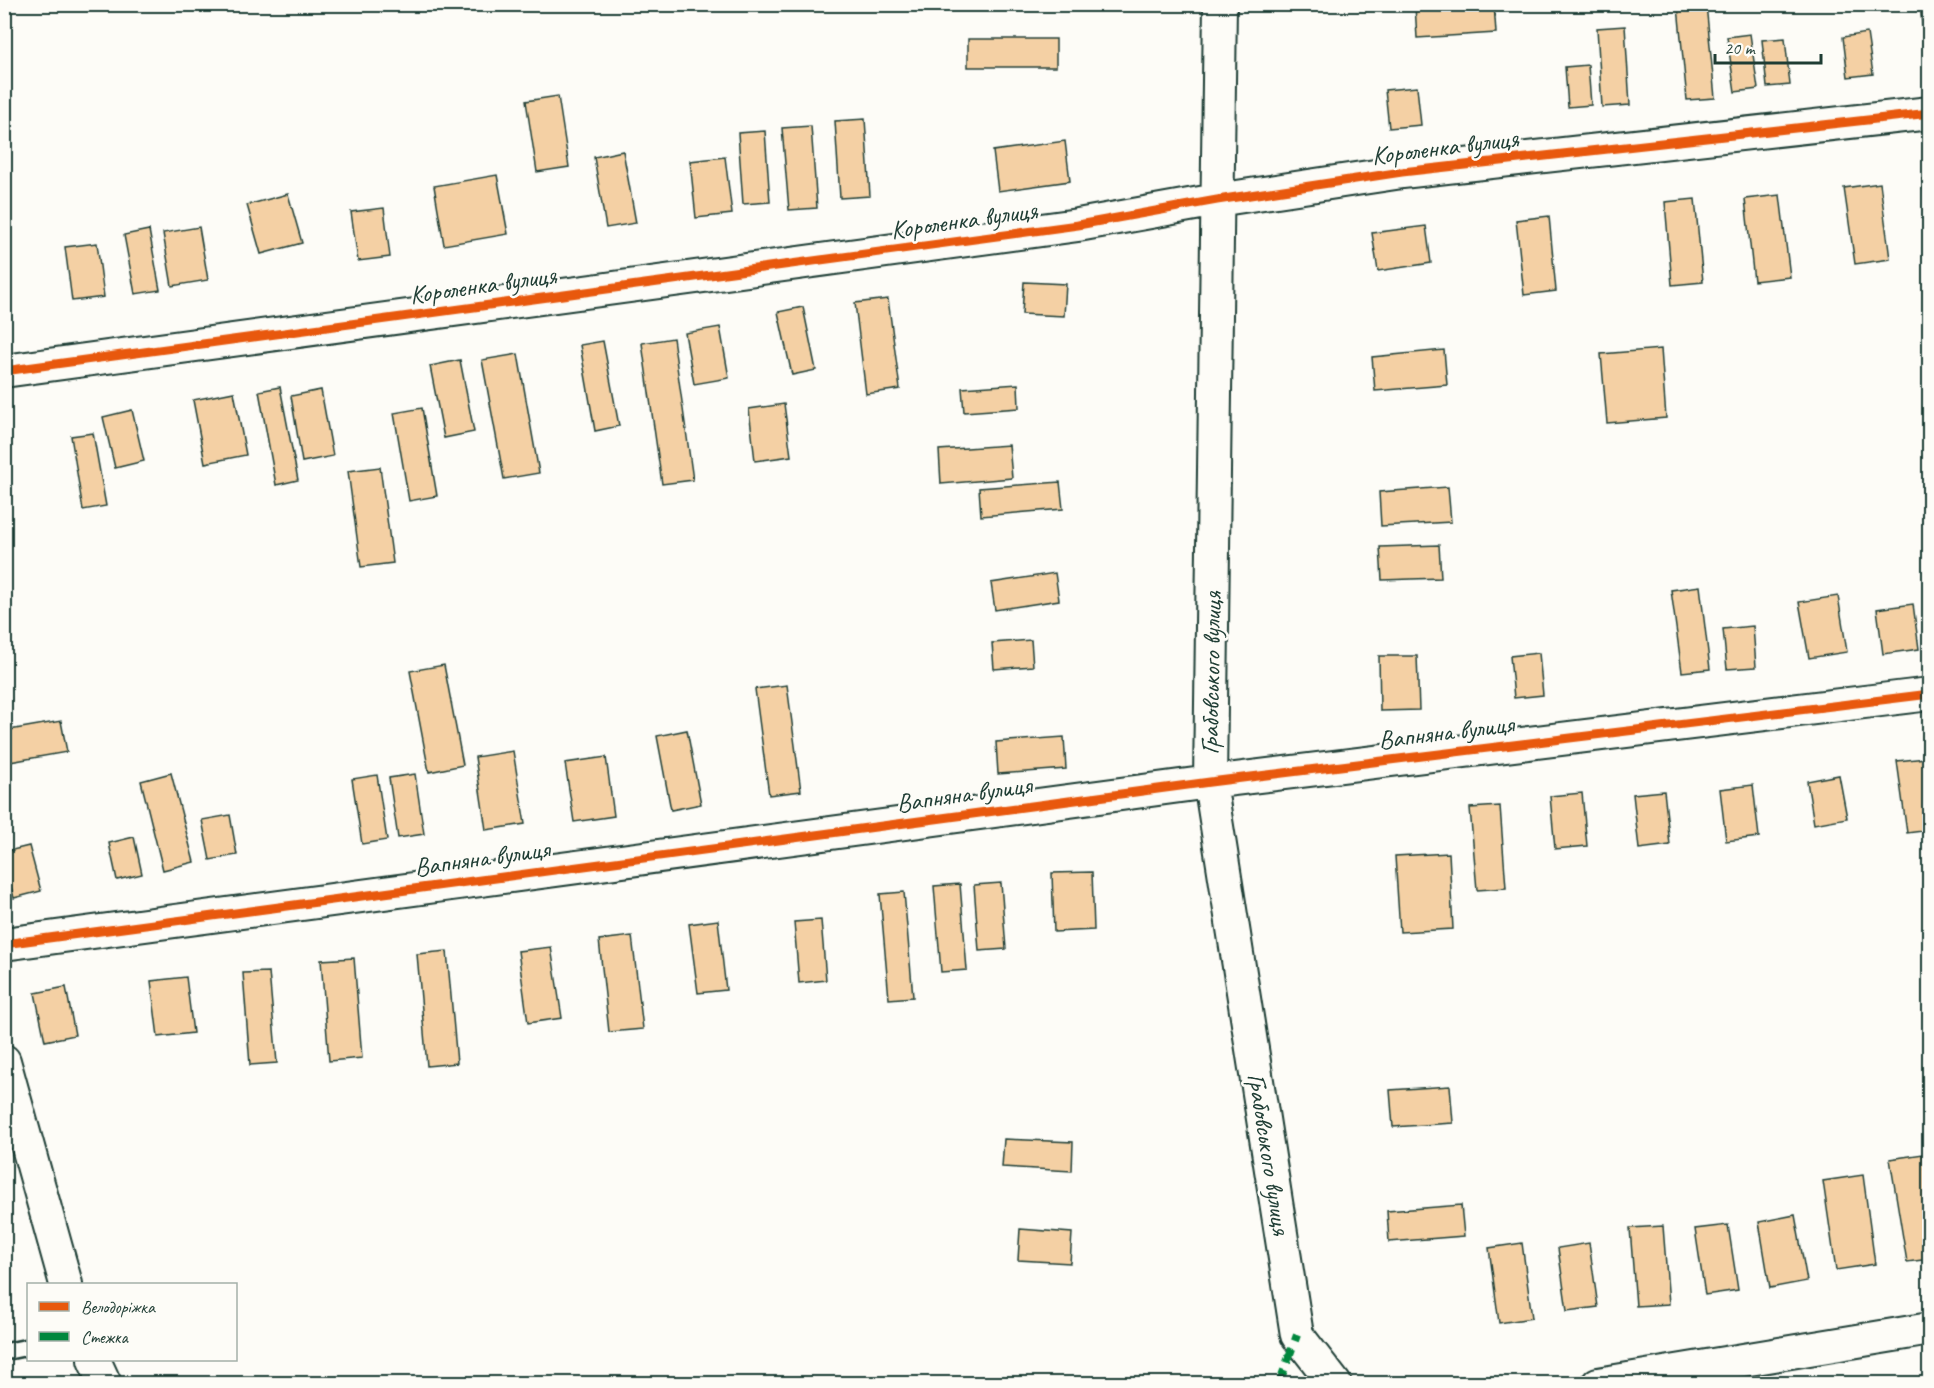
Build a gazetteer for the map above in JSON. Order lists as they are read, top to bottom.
{
  "streets": {
    "street": ["Короленка вулиця", "Грабовського вулиця", "Вапняна вулиця"]
  },
  "crossings": [
    ["Короленка вулиця", "Грабовського вулиця"],
    ["Грабовського вулиця", "Вапняна вулиця"]
  ],
  "legend": ["Велодоріжка", "Стежка"],
  "scale_bar": "20 m"
}
